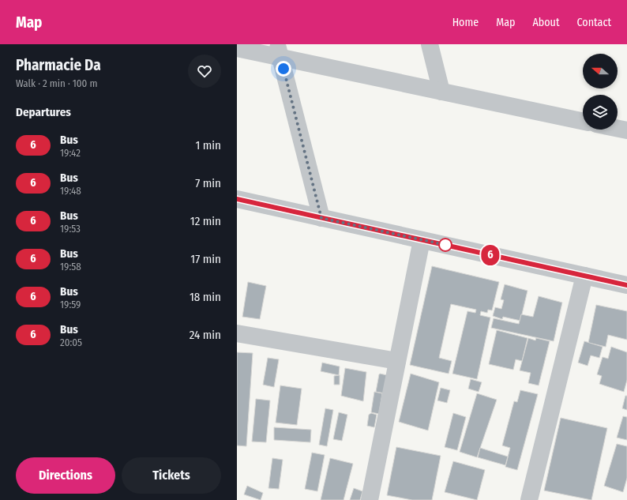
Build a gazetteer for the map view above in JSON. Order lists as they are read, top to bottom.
{
  "lines": ["bus line 6"],
  "north": "left",
  "page": {
    "header": "Map",
    "nav": [
      "Home",
      "Map",
      "About",
      "Contact"
    ],
    "heading": [
      ["Pharmacie Da", "Walk · 2 min · 100 m"],
      "Departures"
    ],
    "on_map": "6",
    "list": [
      {
        "mark": "6",
        "name": "Bus",
        "note": "19:42",
        "value": "1 min"
      },
      {
        "mark": "6",
        "name": "Bus",
        "note": "19:48",
        "value": "7 min"
      },
      {
        "mark": "6",
        "name": "Bus",
        "note": "19:53",
        "value": "12 min"
      },
      {
        "mark": "6",
        "name": "Bus",
        "note": "19:58",
        "value": "17 min"
      },
      {
        "mark": "6",
        "name": "Bus",
        "note": "19:59",
        "value": "18 min"
      },
      {
        "mark": "6",
        "name": "Bus",
        "note": "20:05",
        "value": "24 min"
      }
    ],
    "buttons": ["Directions", "Tickets"]
  }
}
